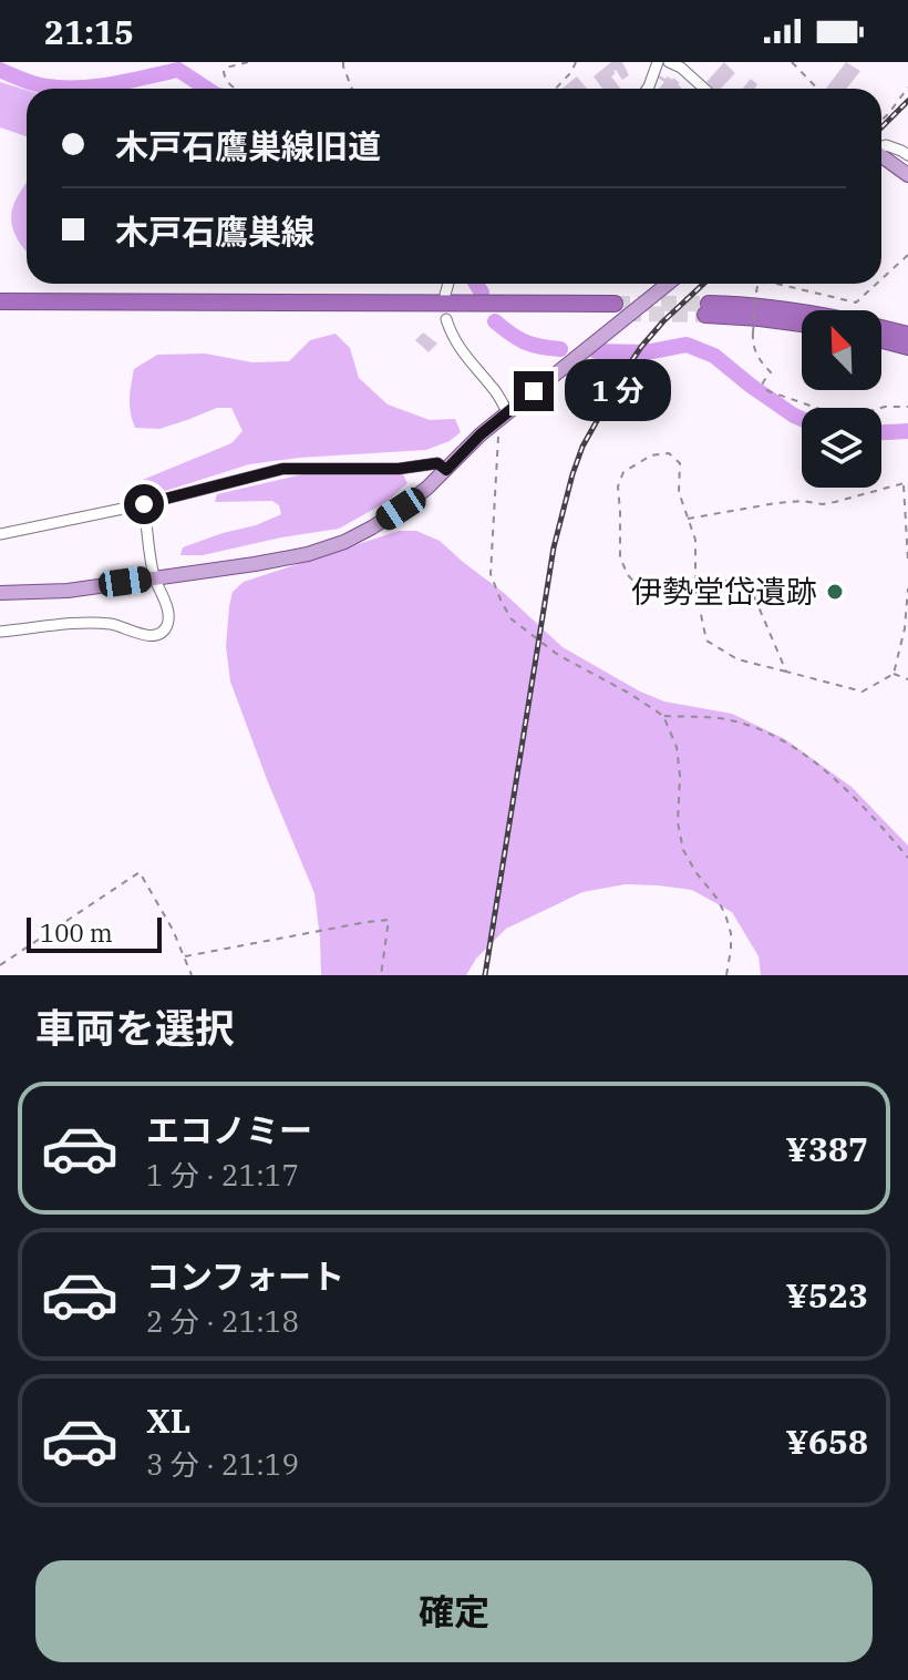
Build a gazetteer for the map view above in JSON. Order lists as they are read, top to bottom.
{
  "places": ["伊勢堂岱遺跡"],
  "scale_bar": "100 m",
  "north": "top left",
  "page": {
    "status": "21:15",
    "banner": ["木戸石鷹巣線旧道", "木戸石鷹巣線"],
    "bubble": "1 分",
    "scale": "100 m",
    "heading": "車両を選択",
    "list": [
      {
        "name": "エコノミー",
        "note": "1 分 · 21:17",
        "value": "¥387"
      },
      {
        "name": "コンフォート",
        "note": "2 分 · 21:18",
        "value": "¥523"
      },
      {
        "name": "XL",
        "note": "3 分 · 21:19",
        "value": "¥658"
      }
    ],
    "buttons": "確定"
  }
}
